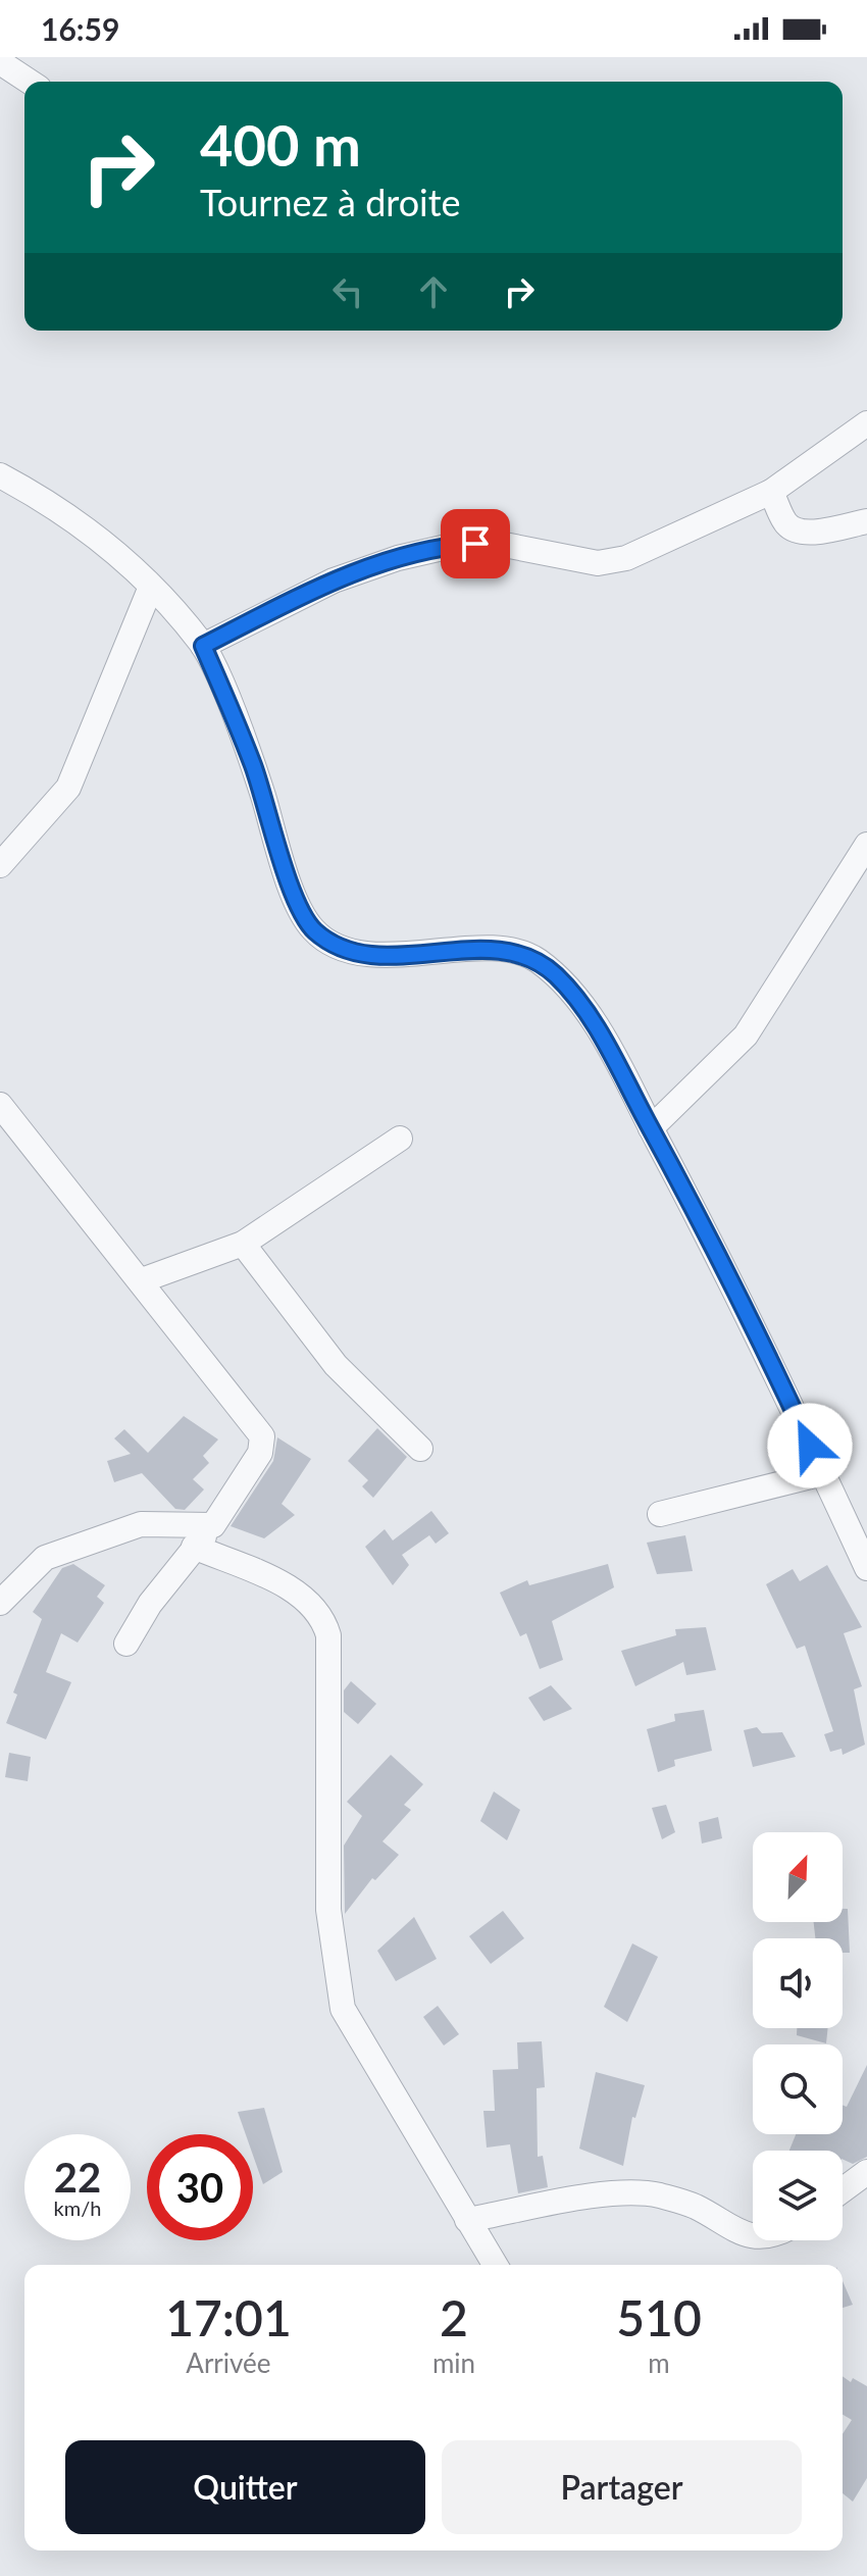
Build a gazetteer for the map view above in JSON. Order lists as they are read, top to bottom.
{
  "north": "top right",
  "page": {
    "status": "16:59",
    "turn": ["400 m", "Tournez à droite"],
    "speed": "22 km/h",
    "limit": "30",
    "eta": [
      "17:01",
      "Arrivée",
      "2",
      "min",
      "510",
      "m"
    ],
    "buttons": ["Quitter", "Partager"]
  }
}
